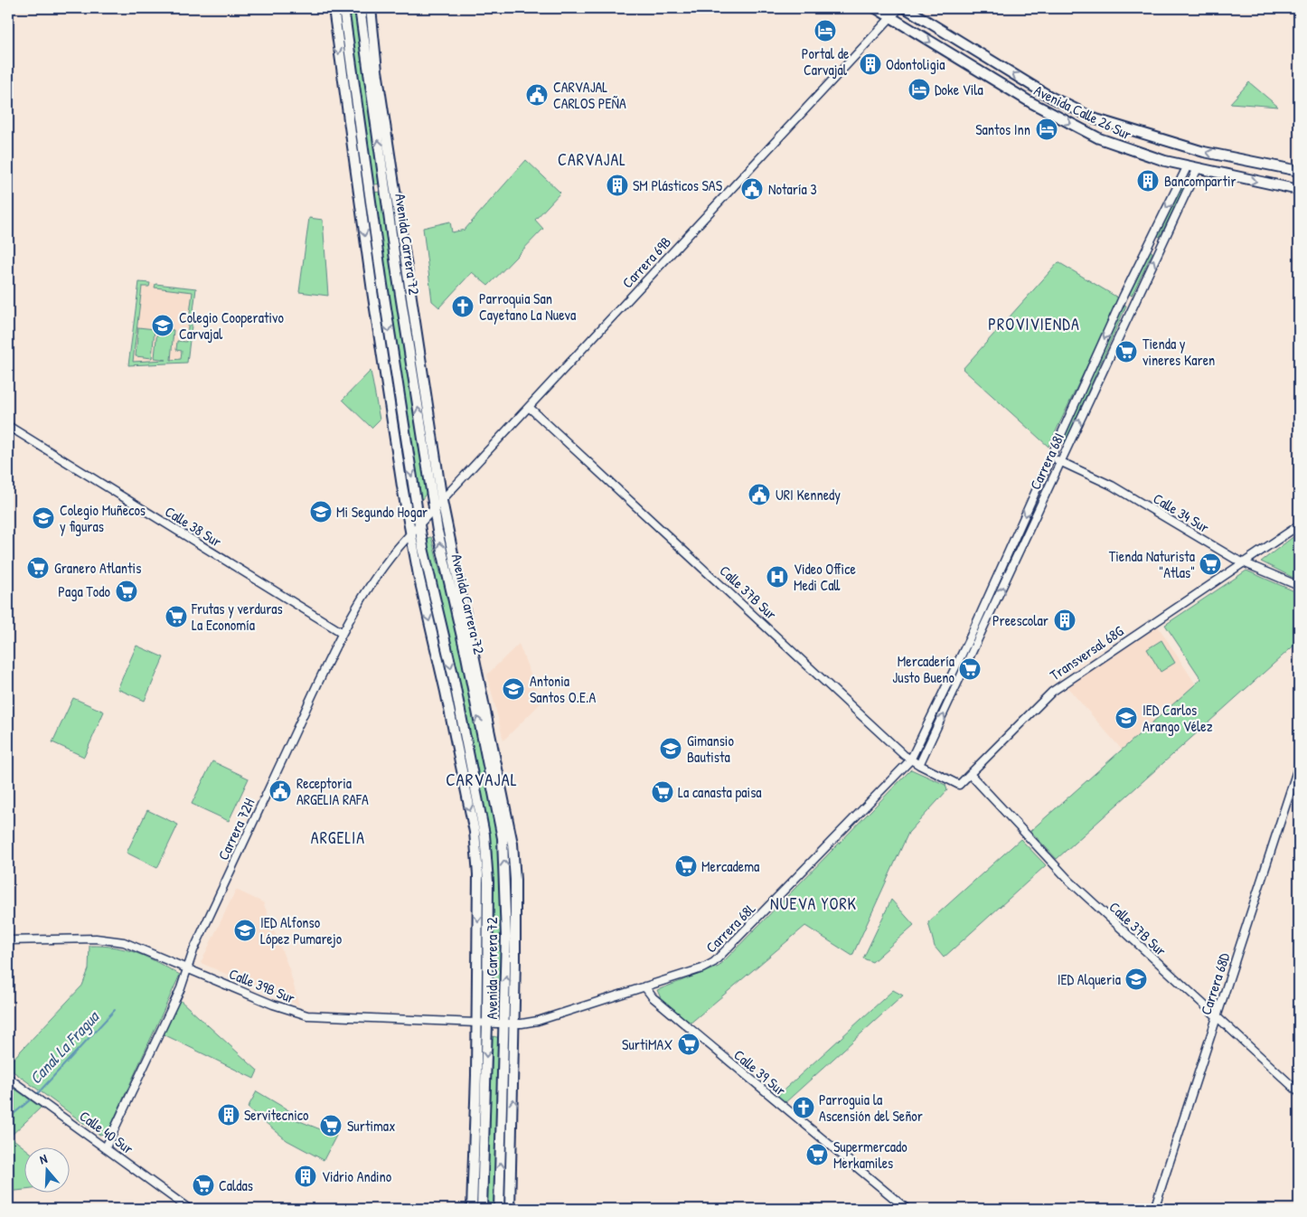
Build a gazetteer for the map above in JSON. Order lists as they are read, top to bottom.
{
  "streets": {
    "main road": ["Avenida Calle 26 Sur", "Avenida Carrera 72"],
    "street": [
      "Carrera 69B",
      "Carrera 68I",
      "Calle 34 Sur",
      "Calle 38 Sur",
      "Calle 37B Sur",
      "Transversal 68G",
      "Carrera 72H",
      "Carrera 68L",
      "Carrera 68D",
      "Calle 39B Sur",
      "Calle 39 Sur",
      "Calle 40 Sur"
    ]
  },
  "crossings": [
    ["Avenida Calle 26 Sur", "Carrera 69B"],
    ["Avenida Calle 26 Sur", "Carrera 68I"],
    ["Avenida Carrera 72", "Carrera 69B"],
    ["Avenida Carrera 72", "Carrera 72H"],
    ["Avenida Carrera 72", "Carrera 68L"],
    ["Avenida Carrera 72", "Calle 39B Sur"],
    ["Carrera 69B", "Calle 37B Sur"],
    ["Carrera 69B", "Carrera 72H"],
    ["Carrera 68I", "Calle 34 Sur"],
    ["Carrera 68I", "Calle 37B Sur"],
    ["Carrera 68I", "Carrera 68L"],
    ["Calle 34 Sur", "Transversal 68G"],
    ["Calle 38 Sur", "Carrera 72H"],
    ["Calle 37B Sur", "Transversal 68G"],
    ["Calle 37B Sur", "Carrera 68L"],
    ["Calle 37B Sur", "Carrera 68D"],
    ["Carrera 72H", "Calle 39B Sur"],
    ["Carrera 72H", "Calle 40 Sur"],
    ["Carrera 68L", "Calle 39B Sur"],
    ["Carrera 68L", "Calle 39 Sur"]
  ],
  "districts": [
    "CARVAJAL",
    "PROVIVIENDA",
    "CARVAJAL",
    "ARGELIA",
    "NUEVA YORK"
  ],
  "water": ["Canal La Fragua"],
  "places": {
    "hotel": ["Portal de Carvajal", "Doke Vila", "Santos Inn"],
    "building": [
      "Odontoligia",
      "Bancompartir",
      "SM Plásticos SAS",
      "Preescolar",
      "Servitecnico",
      "Vidrio Andino"
    ],
    "public building": [
      "CARVAJAL CARLOS PEÑA",
      "Notaría 3",
      "URI Kennedy",
      "Receptoria ARGELIA RAFA"
    ],
    "church": ["Parroquia San Cayetano La Nueva", "Parroguia la Ascensión del Señor"],
    "school or university": [
      "Colegio Cooperativo Carvajal",
      "Mi Segundo Hogar",
      "Colegio Muñecos y figuras",
      "Antonia Santos O.E.A",
      "IED Carlos Arango Vélez",
      "Gimansio Bautista",
      "IED Alfonso López Pumarejo",
      "IED Alqueria"
    ],
    "supermarket": [
      "Tienda y vineres Karen",
      "Tienda Naturista \"Atlas\"",
      "Granero Atlantis",
      "Paga Todo",
      "Frutas y verduras La Economía",
      "Mercadería Justo Bueno",
      "La canasta paisa",
      "Mercadema",
      "SurtiMAX",
      "Surtimax",
      "Supermercado Merkamiles",
      "Caldas"
    ],
    "hospital": ["Video Office Medi Call"]
  },
  "north": "top"
}
